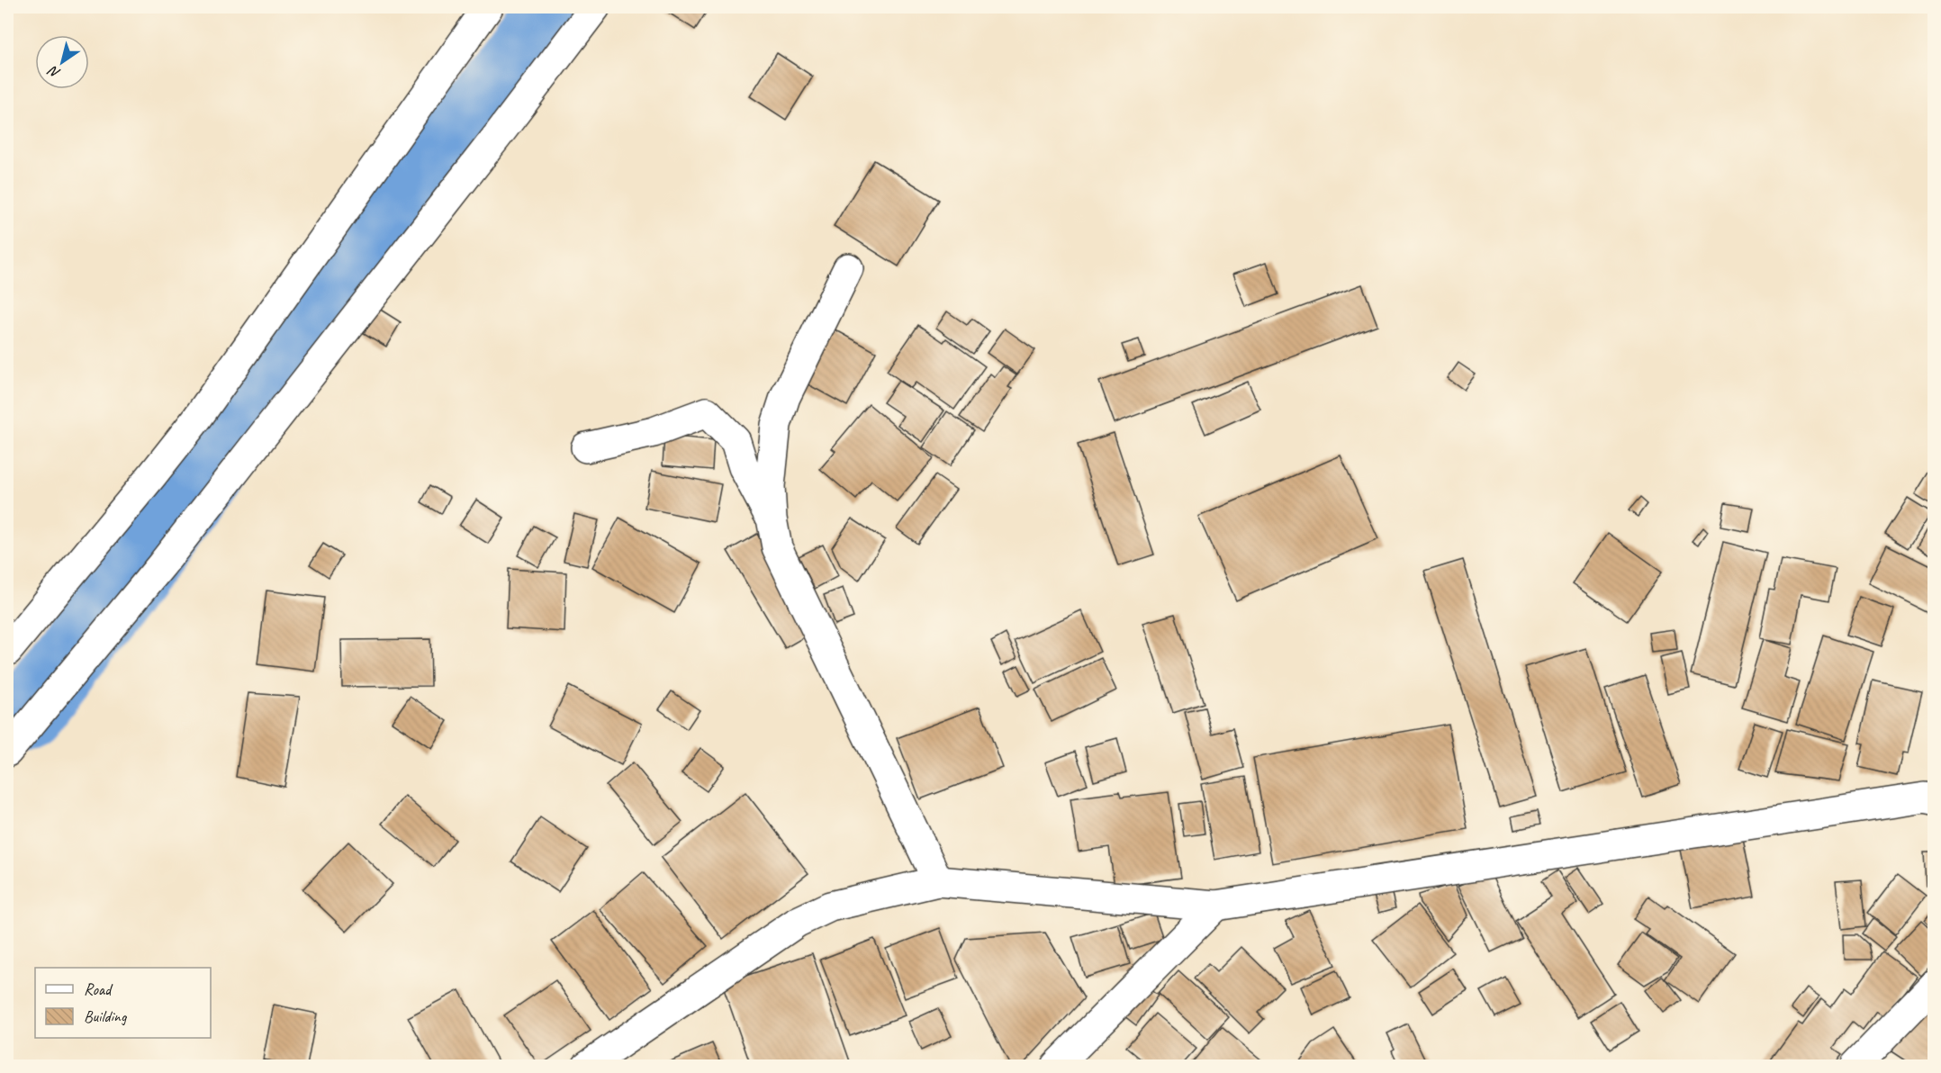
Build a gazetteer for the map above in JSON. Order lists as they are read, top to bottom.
{
  "legend": ["Road", "Building"],
  "north": "bottom left"
}
